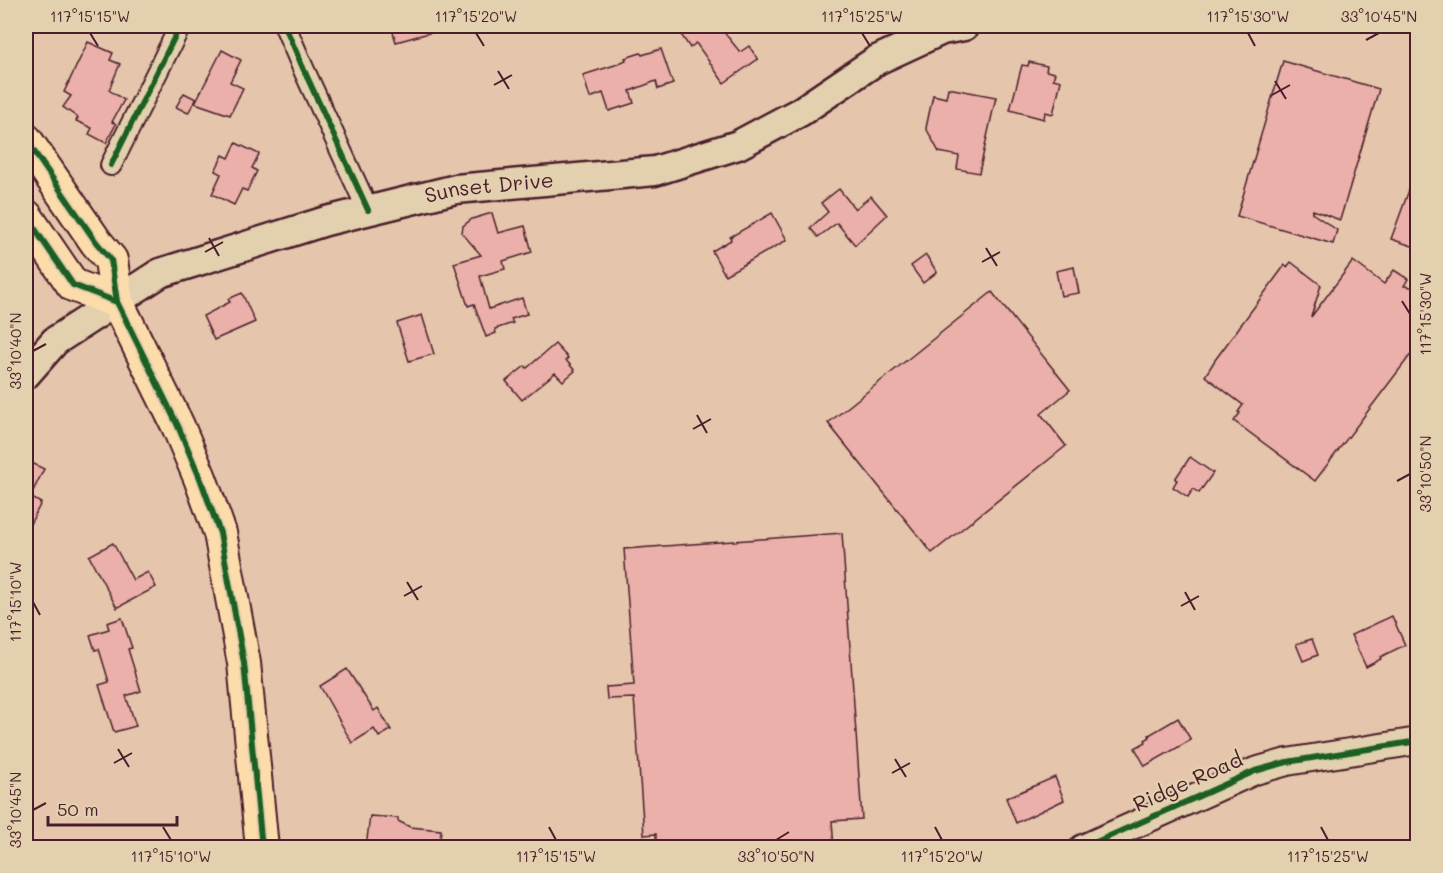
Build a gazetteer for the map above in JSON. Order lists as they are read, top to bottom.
{
  "streets": {
    "main road": ["Sunset Drive"],
    "street": ["Ridge Road"]
  },
  "scale_bar": "50 m",
  "coordinates": [
    "117°15'15\"W",
    "117°15'20\"W",
    "117°15'25\"W",
    "117°15'30\"W",
    "33°10'45\"N",
    "33°10'40\"N",
    "33°10'50\"N",
    "117°15'10\"W"
  ]
}
